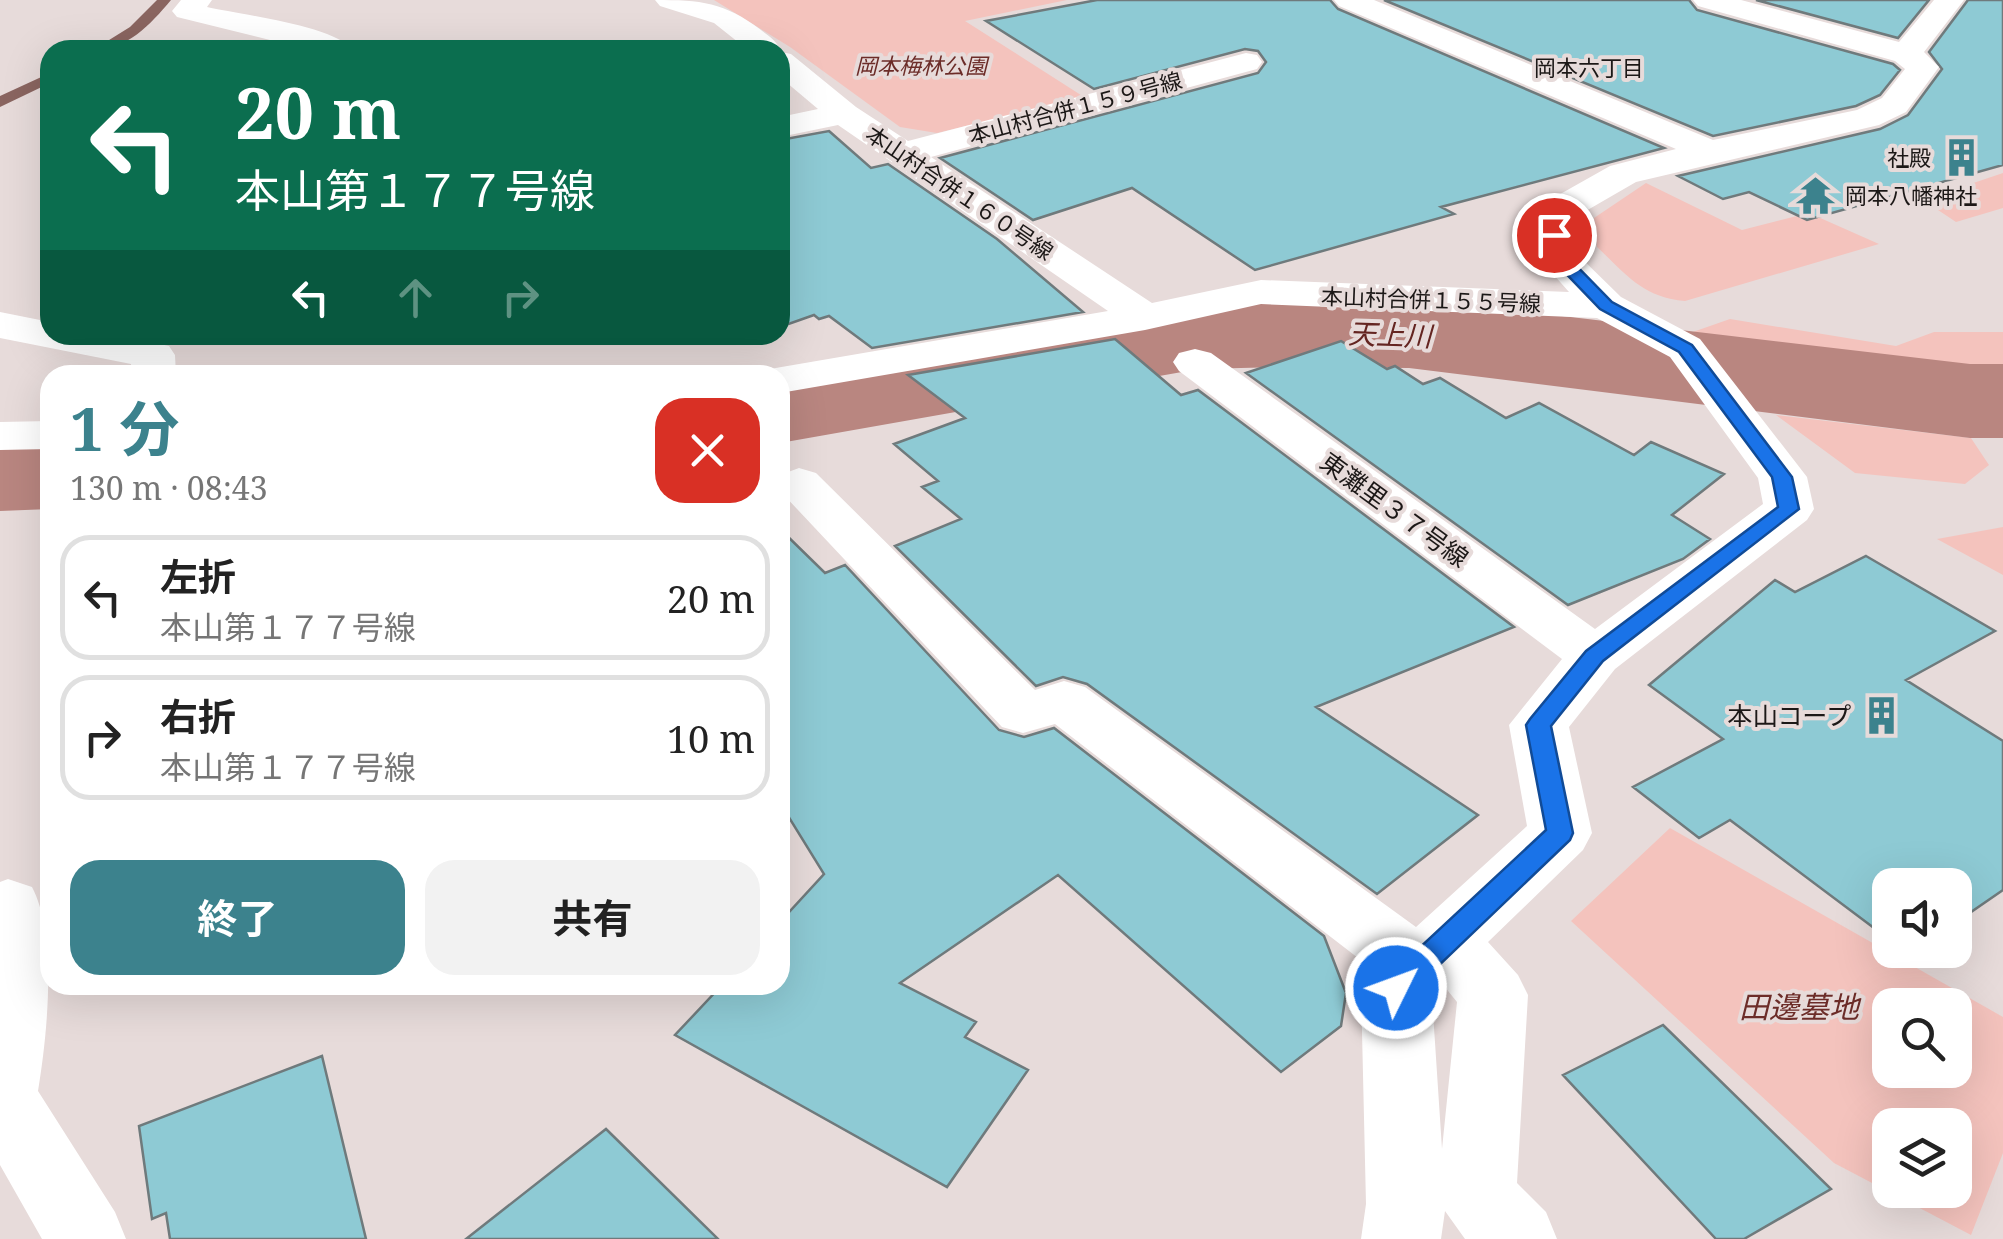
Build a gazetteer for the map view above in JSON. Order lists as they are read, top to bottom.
{
  "streets": {
    "street": [
      "本山村合併１５９号線",
      "本山村合併１６０号線",
      "本山村合併１５５号線",
      "東灘里３７号線"
    ]
  },
  "crossings": [
    ["本山村合併１５９号線", "本山村合併１６０号線"],
    ["本山村合併１６０号線", "本山村合併１５５号線"]
  ],
  "districts": ["岡本六丁目"],
  "water": ["天上川"],
  "parks": ["岡本梅林公園", "田邊墓地"],
  "places": {
    "building": ["社殿", "本山コープ"],
    "temple": ["岡本八幡神社"]
  },
  "page": {
    "turn": ["20 m", "本山第１７７号線"],
    "heading": ["1 分", "130 m · 08:43"],
    "list": [
      {
        "name": "左折",
        "note": "本山第１７７号線",
        "value": "20 m"
      },
      {
        "name": "右折",
        "note": "本山第１７７号線",
        "value": "10 m"
      }
    ],
    "buttons": ["終了", "共有"]
  }
}
